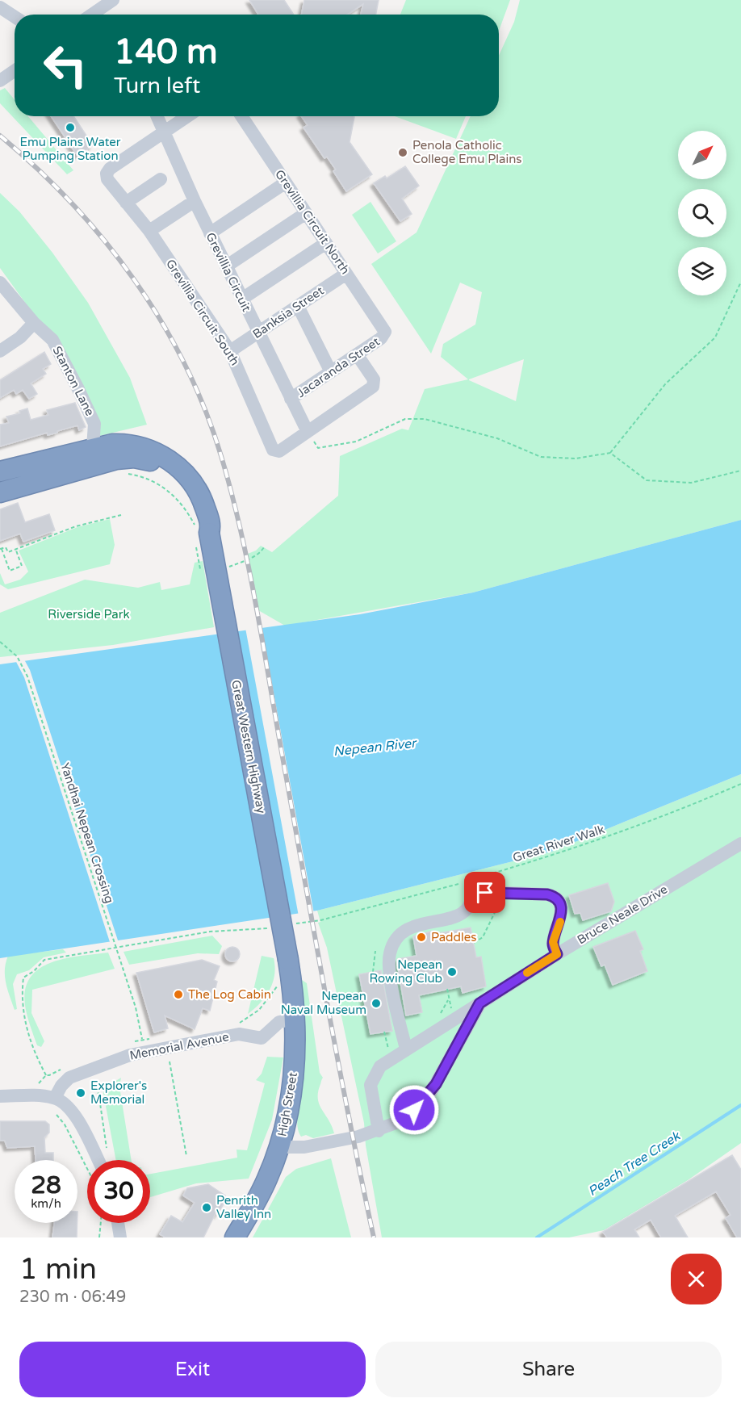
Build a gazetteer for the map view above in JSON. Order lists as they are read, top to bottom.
{
  "streets": {
    "highway": ["Great Western Highway", "High Street"],
    "street": [
      "Grevillia Circuit North",
      "Grevillia Circuit",
      "Grevillia Circuit South",
      "Banksia Street",
      "Jacaranda Street",
      "Stanton Lane",
      "Bruce Neale Drive",
      "Memorial Avenue"
    ],
    "path": ["Yandhai Nepean Crossing", "Great River Walk"]
  },
  "crossings": [
    ["Grevillia Circuit North", "Banksia Street"],
    ["Grevillia Circuit North", "Jacaranda Street"],
    ["Grevillia Circuit", "Grevillia Circuit South"],
    ["Grevillia Circuit", "Banksia Street"],
    ["Grevillia Circuit", "Jacaranda Street"],
    ["Grevillia Circuit South", "Banksia Street"],
    ["Stanton Lane", "Great Western Highway"],
    ["Great Western Highway", "High Street"],
    ["Bruce Neale Drive", "High Street"],
    ["Memorial Avenue", "High Street"]
  ],
  "water": ["Nepean River", "Peach Tree Creek"],
  "parks": ["Riverside Park"],
  "places": [
    "Emu Plains Water Pumping Station",
    "Penola Catholic College Emu Plains",
    "Paddles",
    "Nepean Rowing Club",
    "The Log Cabin",
    "Nepean Naval Museum",
    "Explorer's Memorial",
    "Penrith Valley Inn"
  ],
  "north": "top right",
  "page": {
    "turn": ["140 m", "Turn left"],
    "speed": "28 km/h",
    "limit": "30",
    "heading": ["1 min", "230 m · 06:49"],
    "buttons": ["Exit", "Share"]
  }
}
